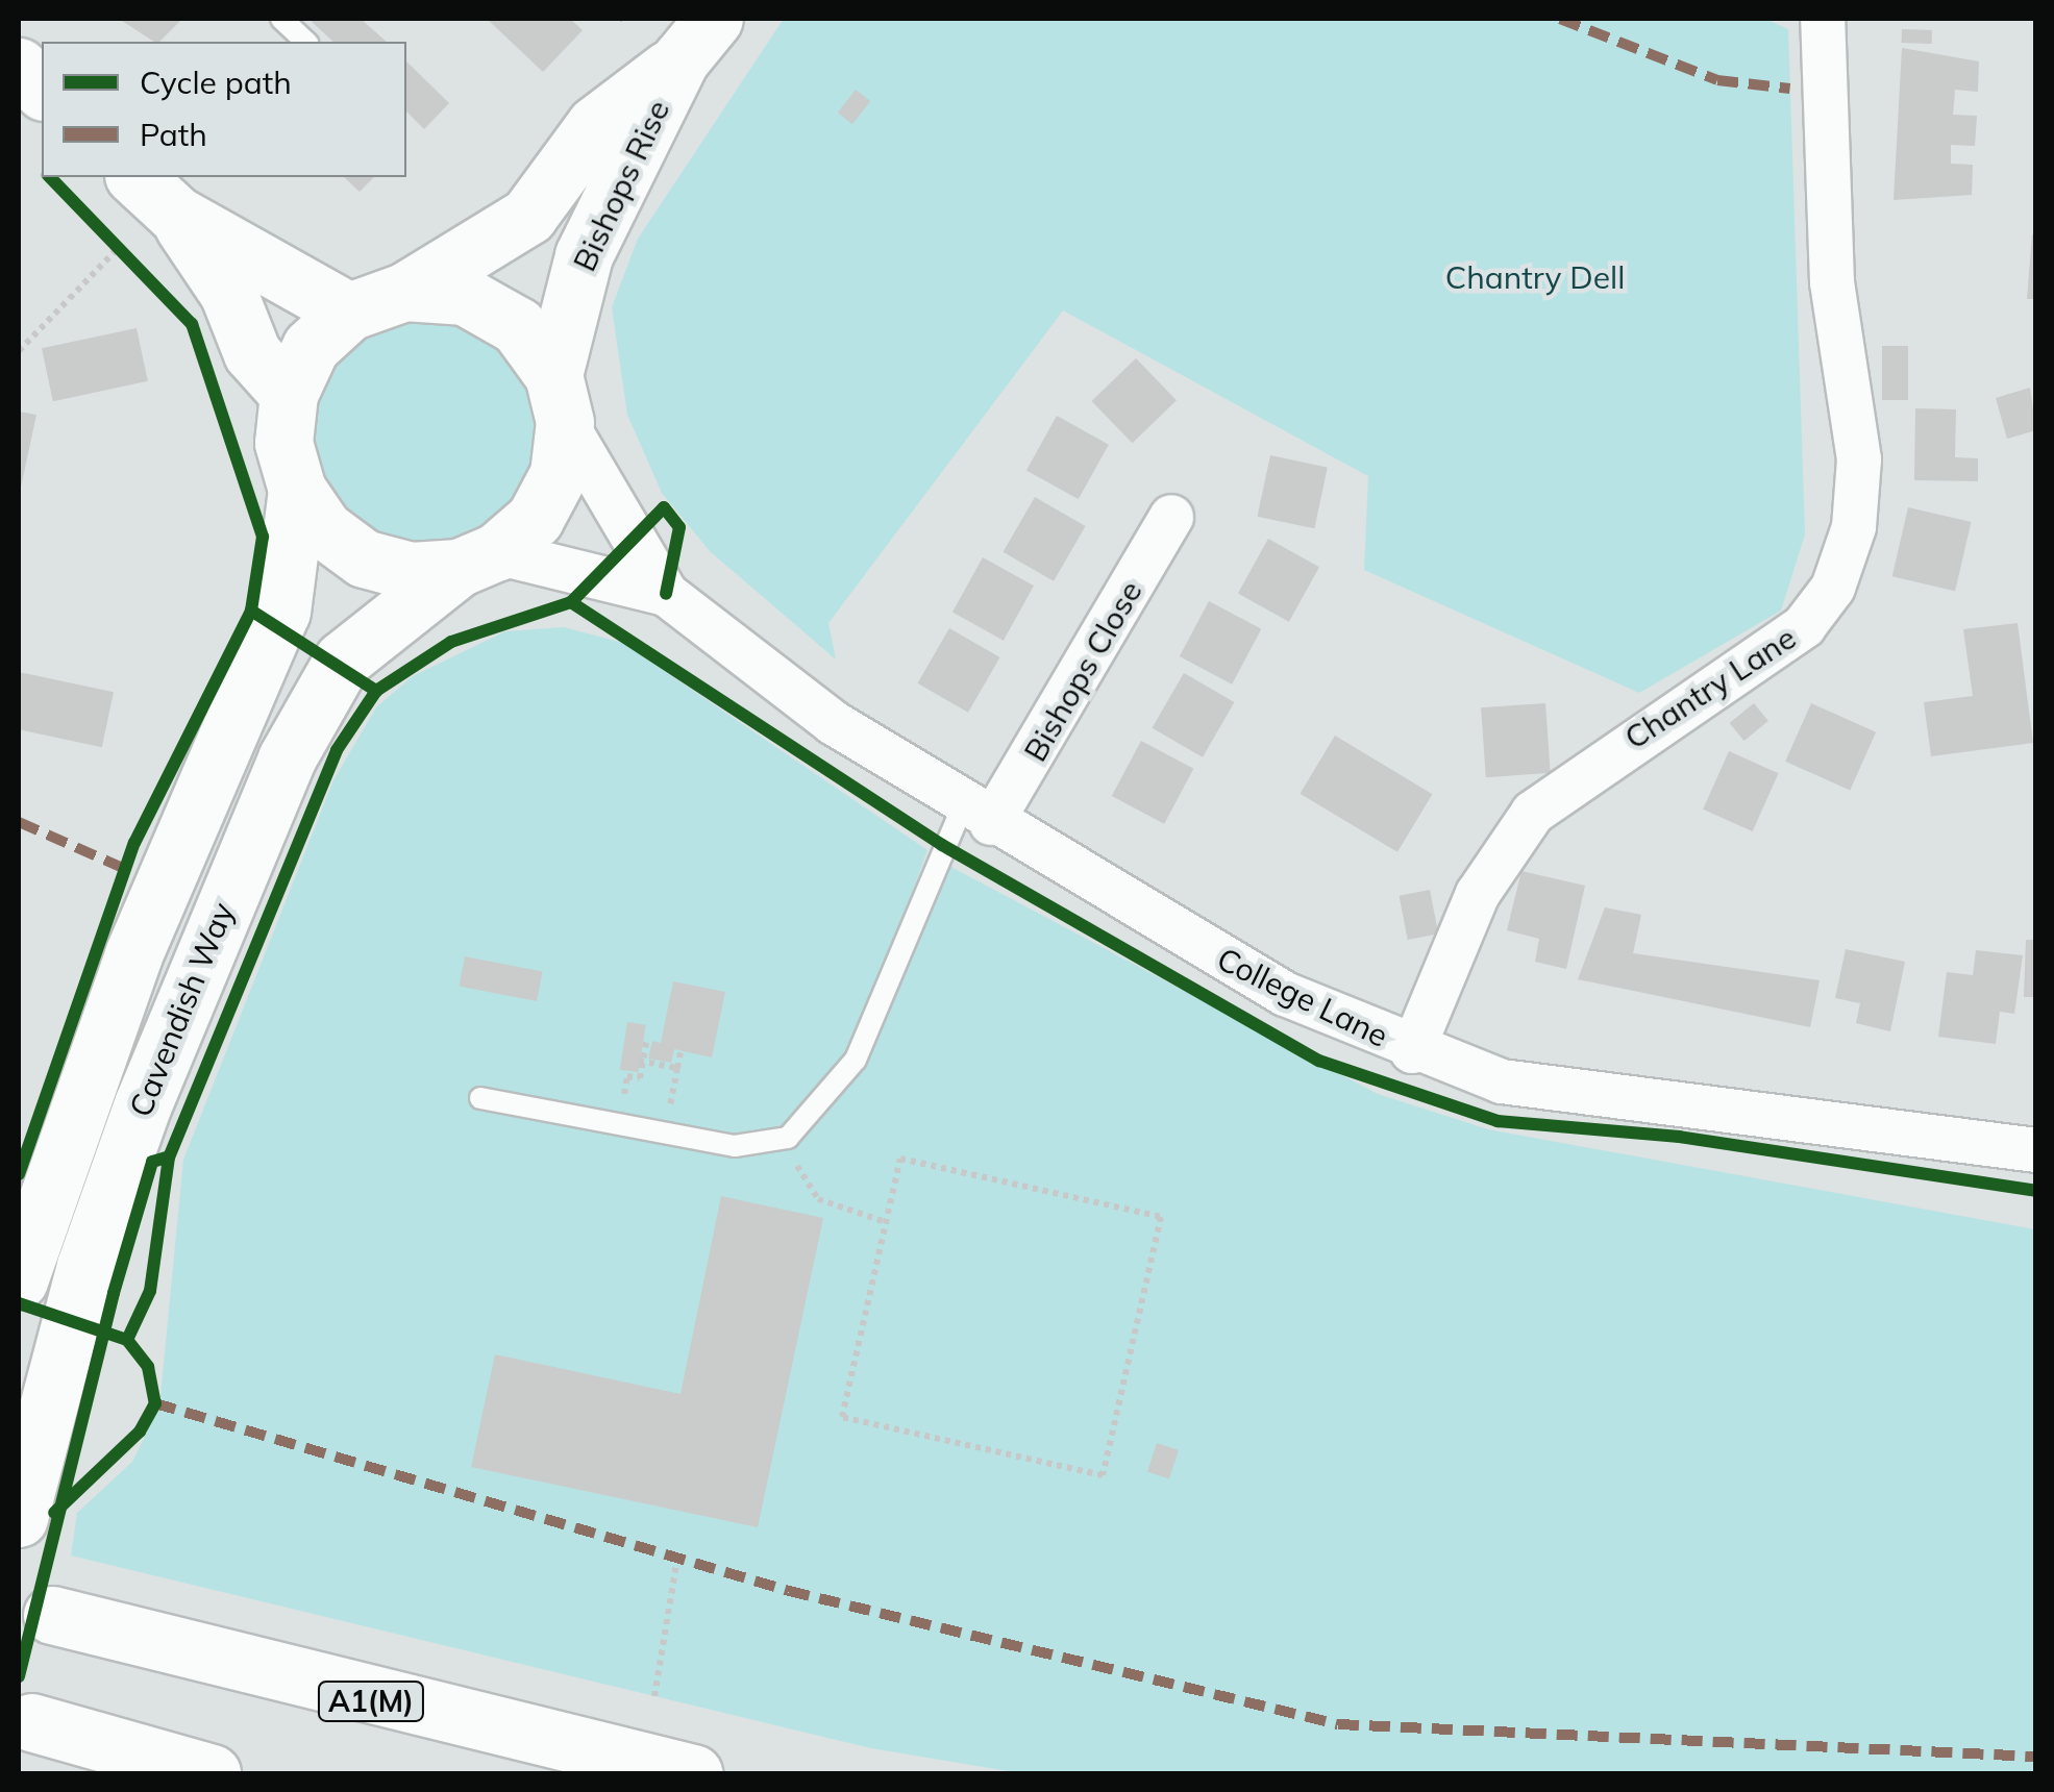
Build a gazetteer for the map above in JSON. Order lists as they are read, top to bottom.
{
  "streets": {
    "main road": ["Bishops Rise", "Cavendish Way", "A1(M)"],
    "street": ["Bishops Close", "Chantry Lane", "College Lane"]
  },
  "crossings": [
    ["Bishops Rise", "College Lane"],
    ["Bishops Rise", "Cavendish Way"],
    ["Bishops Close", "College Lane"],
    ["Chantry Lane", "College Lane"],
    ["College Lane", "Cavendish Way"]
  ],
  "parks": ["Chantry Dell"],
  "legend": ["Cycle path", "Path"]
}
